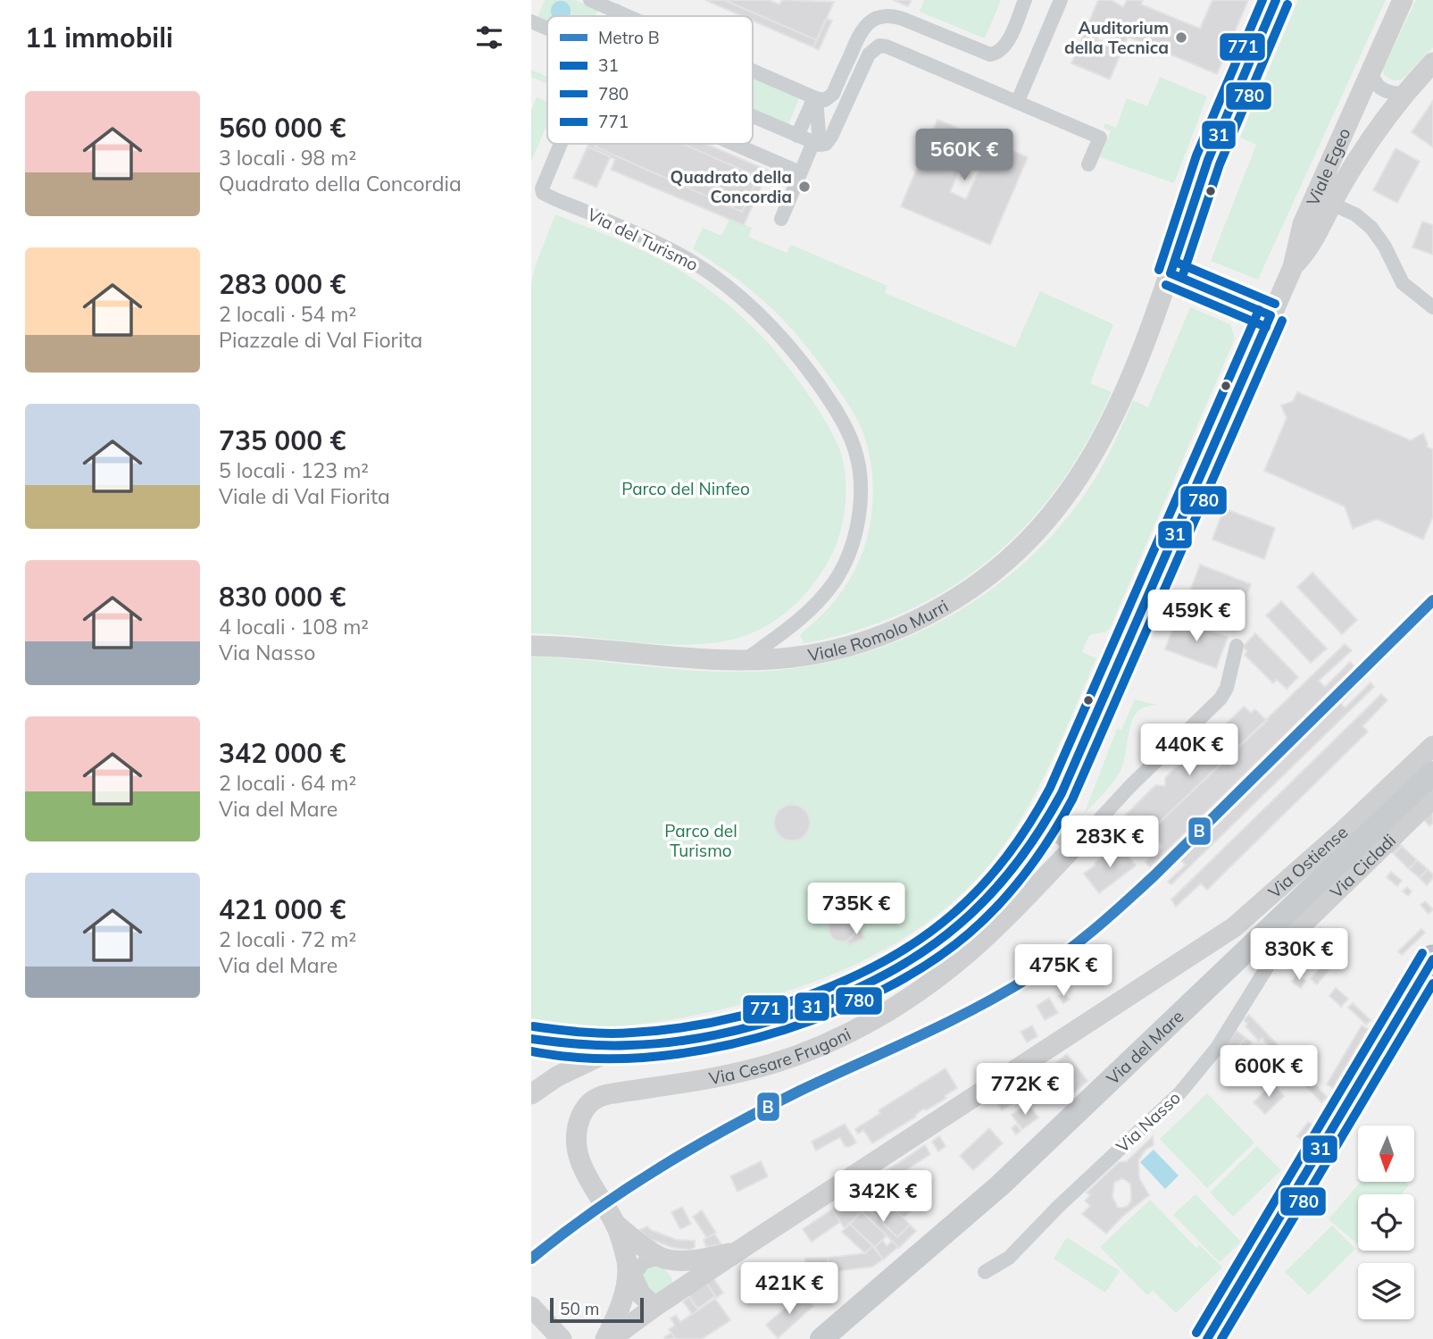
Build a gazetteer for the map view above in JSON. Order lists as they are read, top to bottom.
{
  "streets": {
    "main road": [
      "Viale Egeo",
      "Viale Romolo Murri",
      "Via Ostiense",
      "Via Cicladi",
      "Via del Mare",
      "Via Cesare Frugoni"
    ],
    "street": ["Via del Turismo", "Via Nasso"]
  },
  "crossings": [
    ["Via del Turismo", "Viale Romolo Murri"],
    ["Via Cicladi", "Via del Mare"],
    ["Via Cicladi", "Via Nasso"],
    ["Via del Mare", "Via Nasso"]
  ],
  "parks": ["Parco del Ninfeo", "Parco del Turismo"],
  "places": ["Auditorium della Tecnica", "Quadrato della Concordia"],
  "lines": [
    "transit line 31",
    "transit line 771",
    "transit line 780",
    "metro line B"
  ],
  "legend": [
    "Metro B",
    "31",
    "780",
    "771"
  ],
  "scale_bar": "50 m",
  "north": "bottom",
  "page": {
    "heading": "11 immobili",
    "list": [
      {
        "name": "560 000 €",
        "note": "3 locali · 98 m² · Quadrato della Concordia"
      },
      {
        "name": "283 000 €",
        "note": "2 locali · 54 m² · Piazzale di Val Fiorita"
      },
      {
        "name": "735 000 €",
        "note": "5 locali · 123 m² · Viale di Val Fiorita"
      },
      {
        "name": "830 000 €",
        "note": "4 locali · 108 m² · Via Nasso"
      },
      {
        "name": "342 000 €",
        "note": "2 locali · 64 m² · Via del Mare"
      },
      {
        "name": "421 000 €",
        "note": "2 locali · 72 m² · Via del Mare"
      }
    ],
    "price": [
      "560K €",
      "459K €",
      "440K €",
      "283K €",
      "735K €",
      "830K €",
      "475K €",
      "600K €",
      "772K €",
      "342K €",
      "421K €"
    ],
    "scale": "50 m"
  }
}
